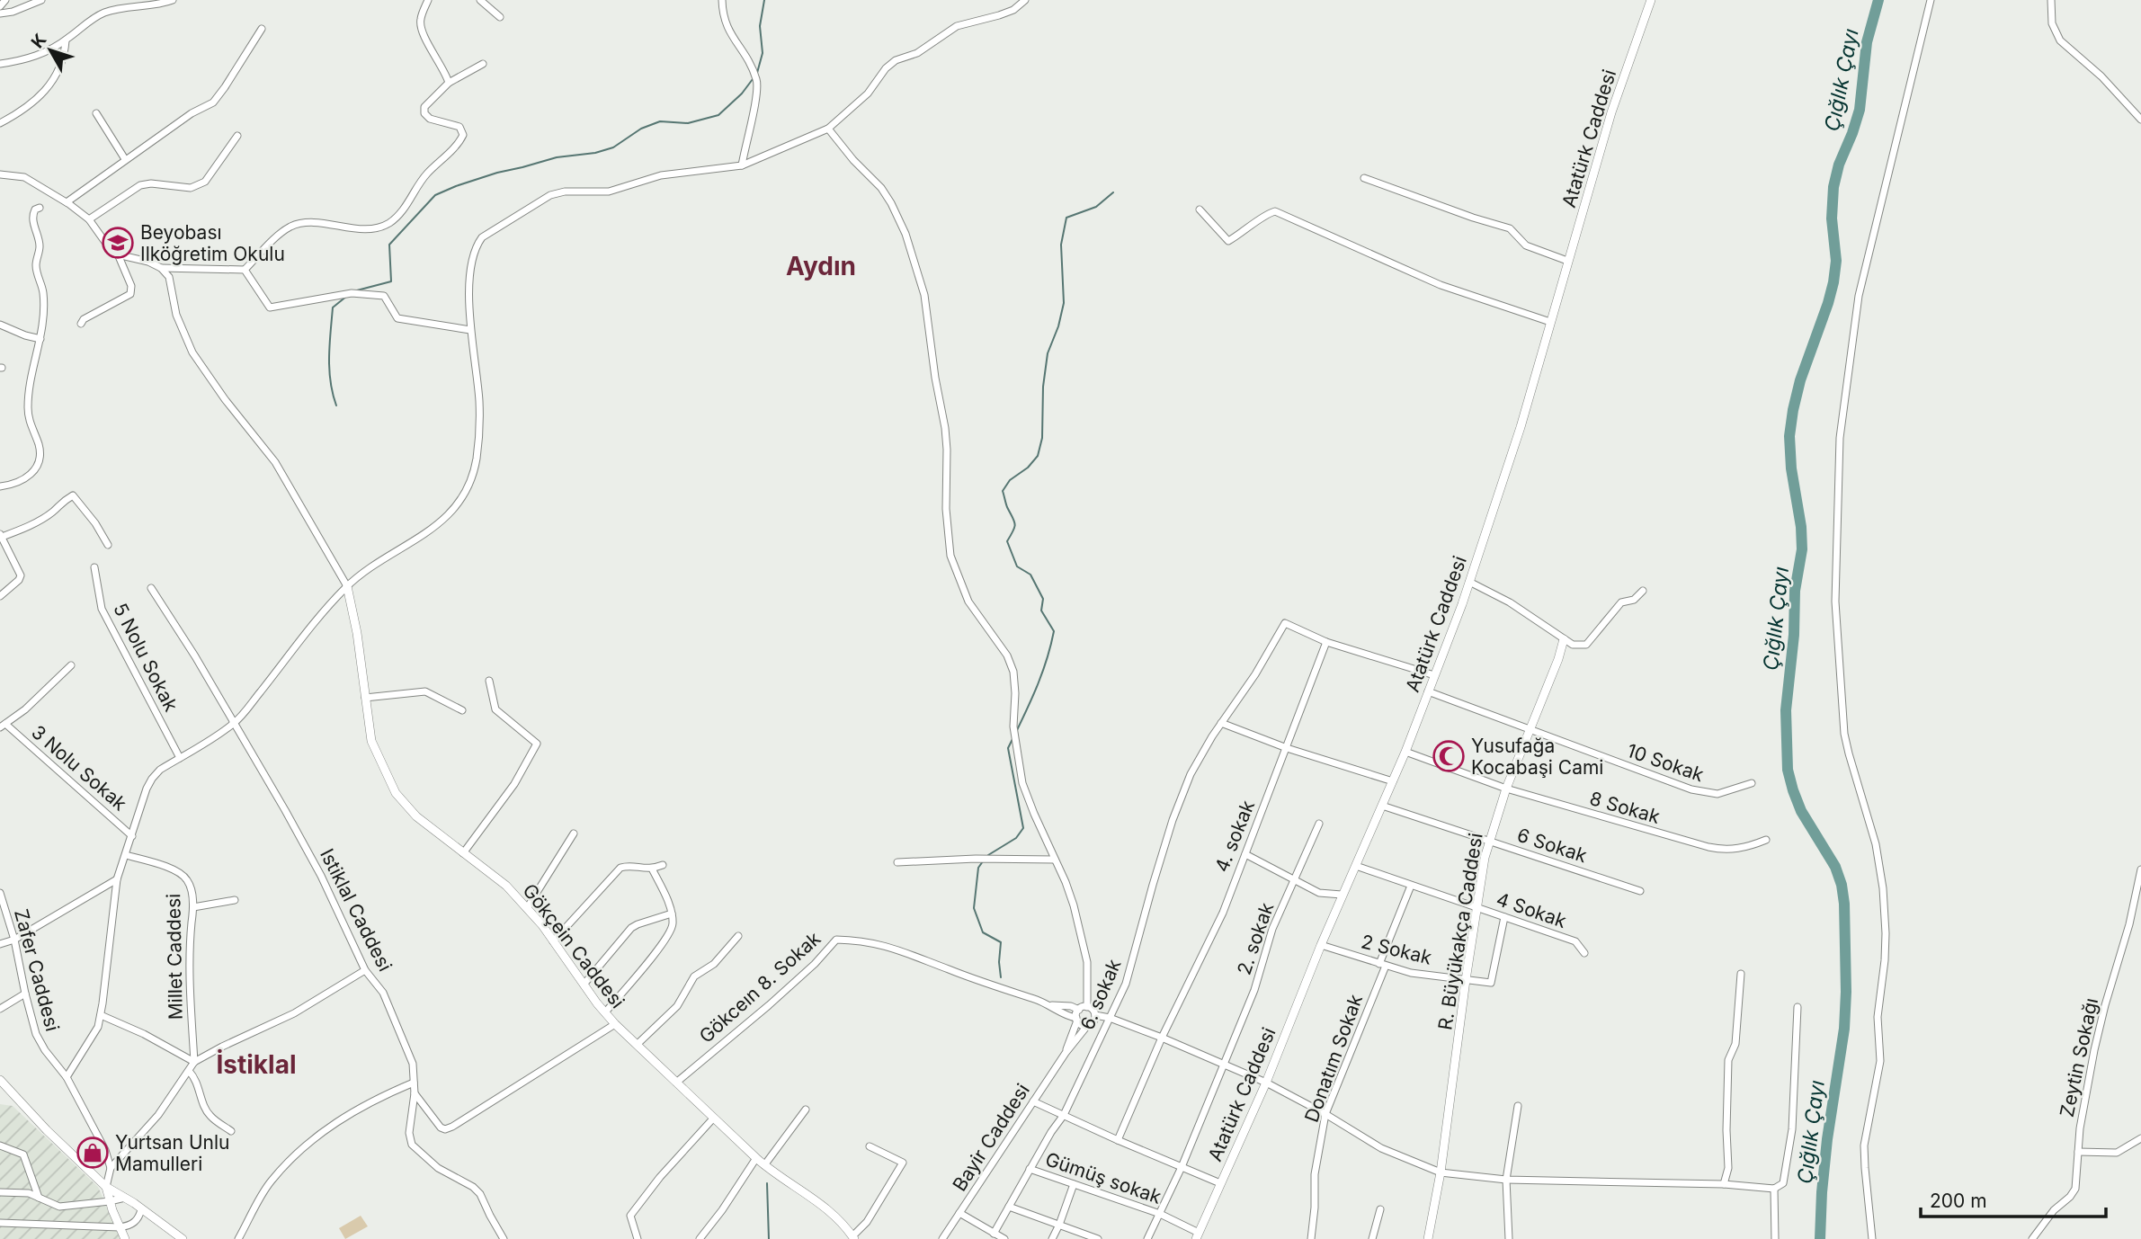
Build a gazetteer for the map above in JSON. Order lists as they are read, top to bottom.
{
  "streets": {
    "street": [
      "Atatürk Caddesi",
      "5 Nolu Sokak",
      "10 Sokak",
      "3 Nolu Sokak",
      "8 Sokak",
      "4. sokak",
      "6 Sokak",
      "Istiklal Caddesi",
      "4 Sokak",
      "R. Büyükakça Caddesi",
      "2. sokak",
      "Gökçein Caddesi",
      "2 Sokak",
      "Millet Caddesi",
      "Zafer Caddesi",
      "Gökceın 8. Sokak",
      "6. sokak",
      "Zeytin Sokağı",
      "Donatım Sokak",
      "Bayir Caddesi",
      "Gümüş sokak"
    ]
  },
  "crossings": [
    ["Atatürk Caddesi", "10 Sokak"],
    ["Atatürk Caddesi", "8 Sokak"],
    ["Atatürk Caddesi", "6 Sokak"],
    ["Atatürk Caddesi", "4 Sokak"],
    ["Atatürk Caddesi", "2 Sokak"],
    ["Atatürk Caddesi", "Gümüş sokak"],
    ["10 Sokak", "R. Büyükakça Caddesi"],
    ["8 Sokak", "R. Büyükakça Caddesi"],
    ["4. sokak", "6. sokak"],
    ["6 Sokak", "R. Büyükakça Caddesi"],
    ["4 Sokak", "R. Büyükakça Caddesi"],
    ["4 Sokak", "2 Sokak"],
    ["4 Sokak", "Donatım Sokak"],
    ["R. Büyükakça Caddesi", "2 Sokak"],
    ["Gökçein Caddesi", "Gökceın 8. Sokak"],
    ["2 Sokak", "Donatım Sokak"],
    ["Gökceın 8. Sokak", "Bayir Caddesi"],
    ["6. sokak", "Gümüş sokak"]
  ],
  "districts": ["Aydın", "İstiklal"],
  "water": ["Çığlık Çayı"],
  "places": {
    "school or university": ["Beyobası Ilköğretim Okulu"],
    "mosque": ["Yusufağa Kocabaşi Cami"],
    "shop": ["Yurtsan Unlu Mamulleri"]
  },
  "scale_bar": "200 m",
  "north": "top left"
}
